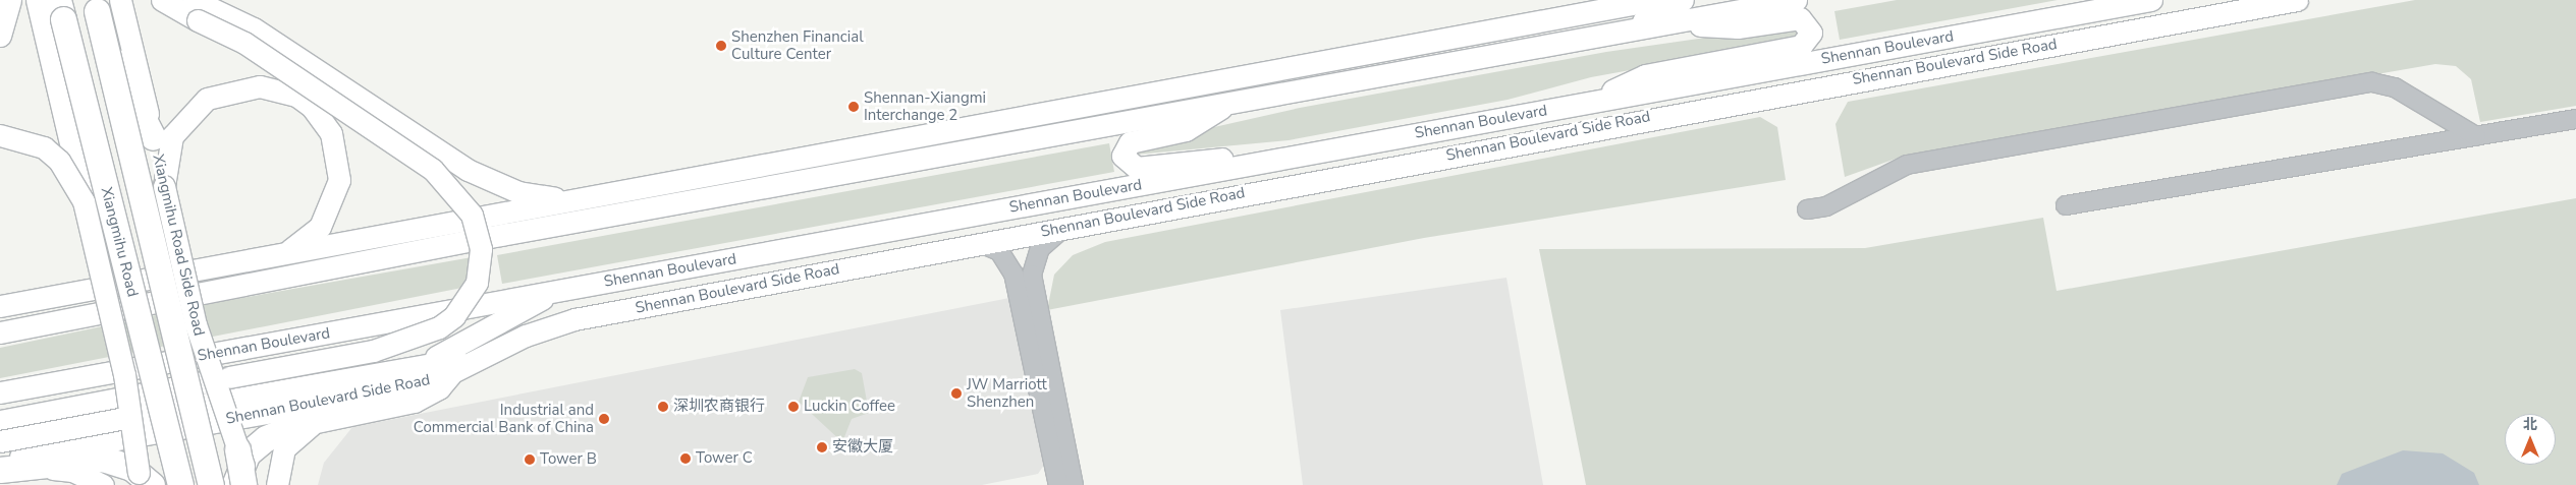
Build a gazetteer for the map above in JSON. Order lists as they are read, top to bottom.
{
  "streets": {
    "highway": ["Xiangmihu Road"],
    "main road": ["Shennan Boulevard", "Shennan Boulevard Side Road", "Xiangmihu Road Side Road"]
  },
  "places": [
    "Shenzhen Financial Culture Center",
    "Shennan-Xiangmi Interchange 2",
    "JW Marriott Shenzhen",
    "深圳农商银行",
    "Luckin Coffee",
    "Industrial and Commercial Bank of China",
    "安徽大厦",
    "Tower C",
    "Tower B"
  ],
  "north": "top"
}
